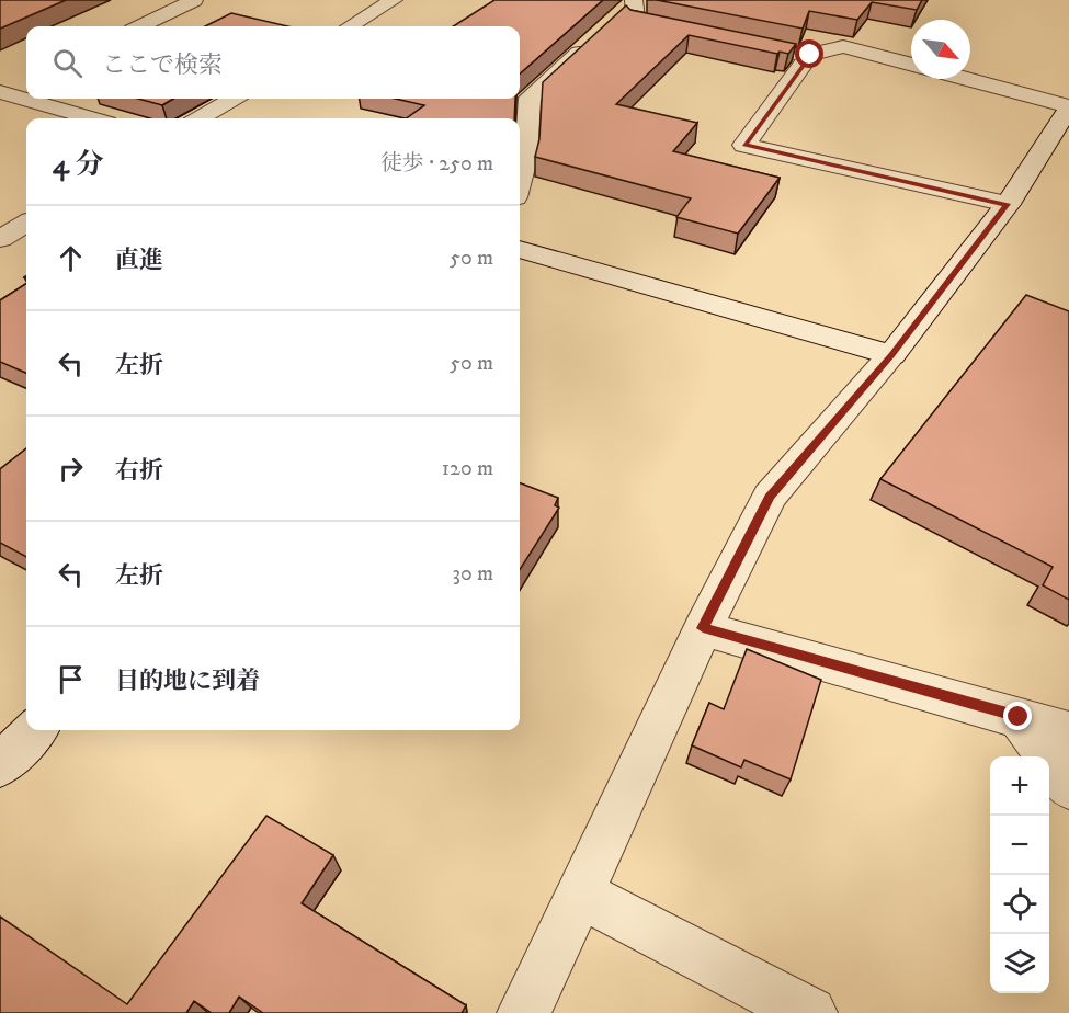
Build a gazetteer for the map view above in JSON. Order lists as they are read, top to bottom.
{
  "north": "bottom right",
  "page": {
    "search": "ここで検索",
    "heading": ["4 分", "徒歩 · 250 m"],
    "list": [
      ["直進", "50 m"],
      ["左折", "50 m"],
      ["右折", "120 m"],
      ["左折", "30 m"],
      "目的地に到着"
    ],
    "map_buttons": ["+", "−"]
  }
}
